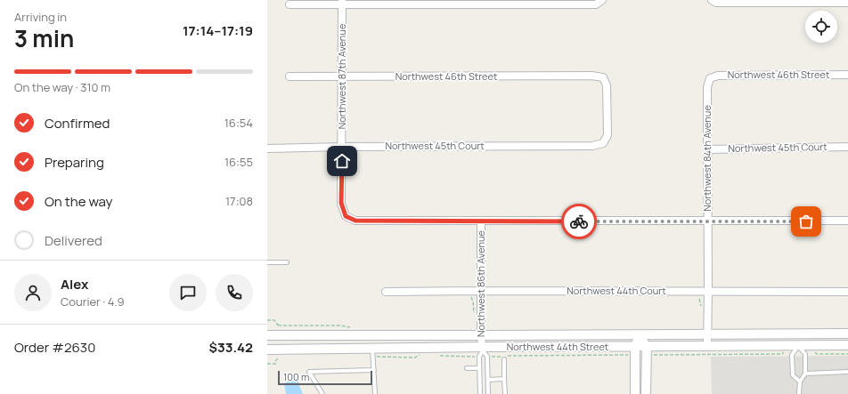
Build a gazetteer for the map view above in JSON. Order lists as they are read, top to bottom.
{
  "streets": {
    "street": [
      "Northwest 46th Street",
      "Northwest 87th Avenue",
      "Northwest 45th Court",
      "Northwest 84th Avenue",
      "Northwest 86th Avenue",
      "Northwest 44th Court",
      "Northwest 44th Street"
    ]
  },
  "crossings": [
    ["Northwest 46th Street", "Northwest 87th Avenue"],
    ["Northwest 46th Street", "Northwest 45th Court"],
    ["Northwest 46th Street", "Northwest 84th Avenue"],
    ["Northwest 87th Avenue", "Northwest 45th Court"],
    ["Northwest 87th Avenue", "Northwest 86th Avenue"],
    ["Northwest 45th Court", "Northwest 84th Avenue"],
    ["Northwest 84th Avenue", "Northwest 44th Court"],
    ["Northwest 84th Avenue", "Northwest 44th Street"],
    ["Northwest 86th Avenue", "Northwest 44th Court"],
    ["Northwest 86th Avenue", "Northwest 44th Street"]
  ],
  "scale_bar": "100 m",
  "page": {
    "heading": ["3 min", "Arriving in", "17:14–17:19"],
    "panel": [
      "Alex",
      "Courier · 4.9",
      "Order #2630",
      "$33.42"
    ],
    "bar": "On the way · 310 m",
    "list": [
      ["Confirmed", "16:54"],
      ["Preparing", "16:55"],
      ["On the way", "17:08"],
      "Delivered"
    ],
    "scale": "100 m"
  }
}
